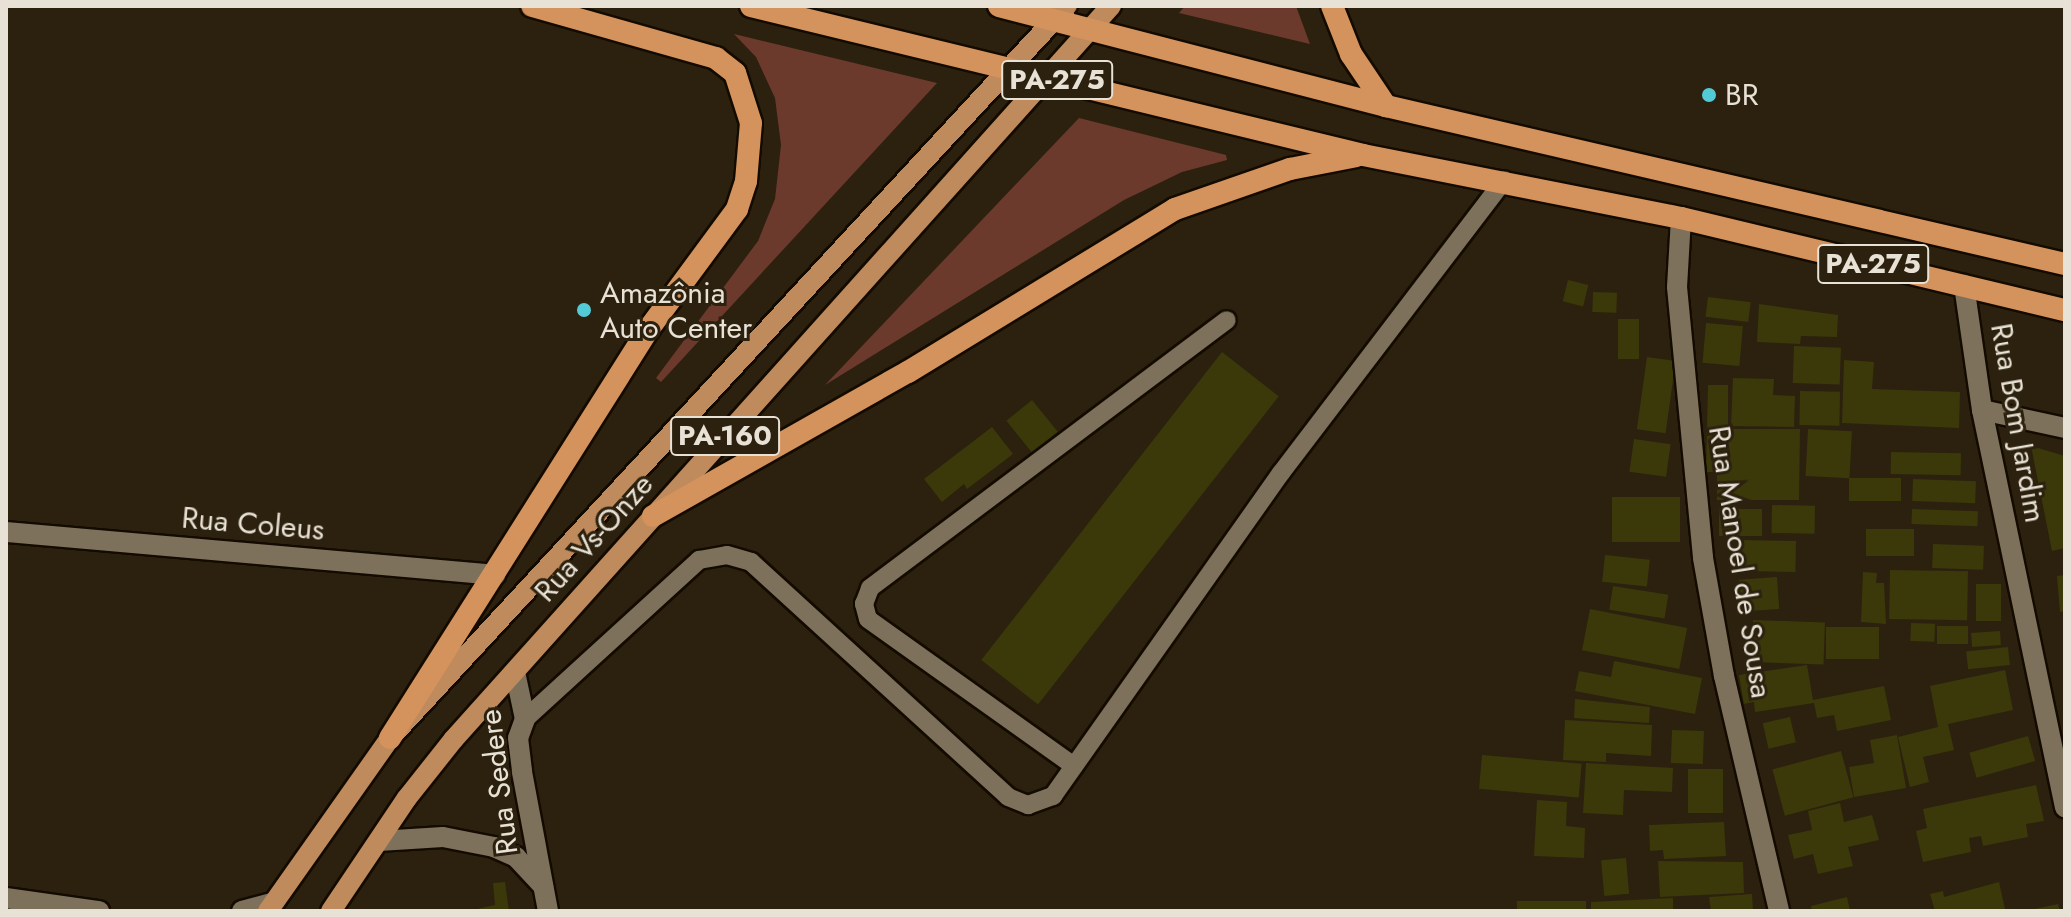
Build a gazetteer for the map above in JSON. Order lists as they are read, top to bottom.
{
  "streets": {
    "highway": ["PA-275"],
    "main road": ["PA-160", "Rua Vs-Onze"],
    "street": [
      "Rua Bom Jardim",
      "Rua Coleus",
      "Rua Manoel de Sousa",
      "Rua Sedere"
    ]
  },
  "crossings": [
    ["PA-275", "Rua Bom Jardim"],
    ["PA-275", "PA-160"],
    ["PA-275", "Rua Vs-Onze"],
    ["PA-275", "Rua Manoel de Sousa"],
    ["PA-160", "Rua Vs-Onze"],
    ["Rua Vs-Onze", "Rua Sedere"]
  ],
  "places": ["BR", "Amazônia Auto Center"]
}
